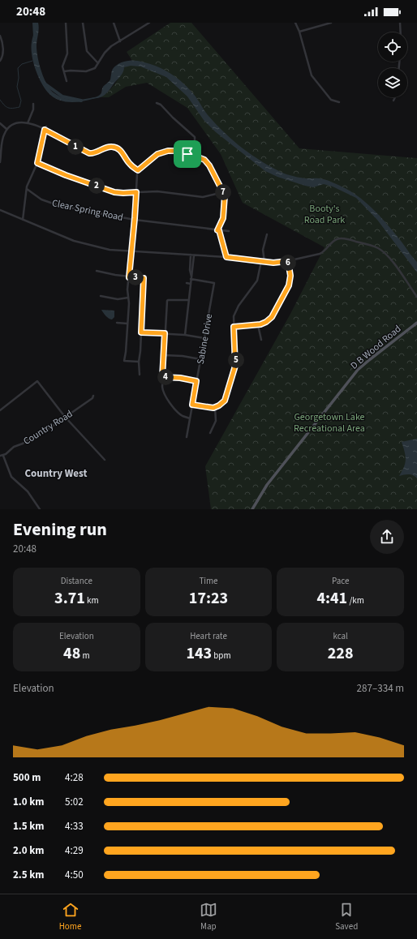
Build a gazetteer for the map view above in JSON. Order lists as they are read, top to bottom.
{
  "streets": {
    "main road": ["D B Wood Road"],
    "street": ["Clear Spring Road", "Sabine Drive", "Country Road"]
  },
  "districts": ["Country West"],
  "parks": ["Booty's Road Park", "Georgetown Lake Recreational Area"],
  "page": {
    "status": "20:48",
    "pins": [
      "1",
      "2",
      "7",
      "6",
      "3",
      "5",
      "4"
    ],
    "heading": ["Evening run", "20:48"],
    "stats": [
      ["Distance", "3.71 km"],
      ["Time", "17:23"],
      ["Pace", "4:41 /km"],
      ["Elevation", "48 m"],
      ["Heart rate", "143 bpm"],
      ["kcal", "228"]
    ],
    "chart": ["Elevation", "287–334 m"],
    "list": [
      {
        "name": "500 m",
        "note": "4:28"
      },
      {
        "name": "1.0 km",
        "note": "5:02"
      },
      {
        "name": "1.5 km",
        "note": "4:33"
      },
      {
        "name": "2.0 km",
        "note": "4:29"
      },
      {
        "name": "2.5 km",
        "note": "4:50"
      }
    ],
    "tabs": ["Home", "Map", "Saved"]
  }
}
